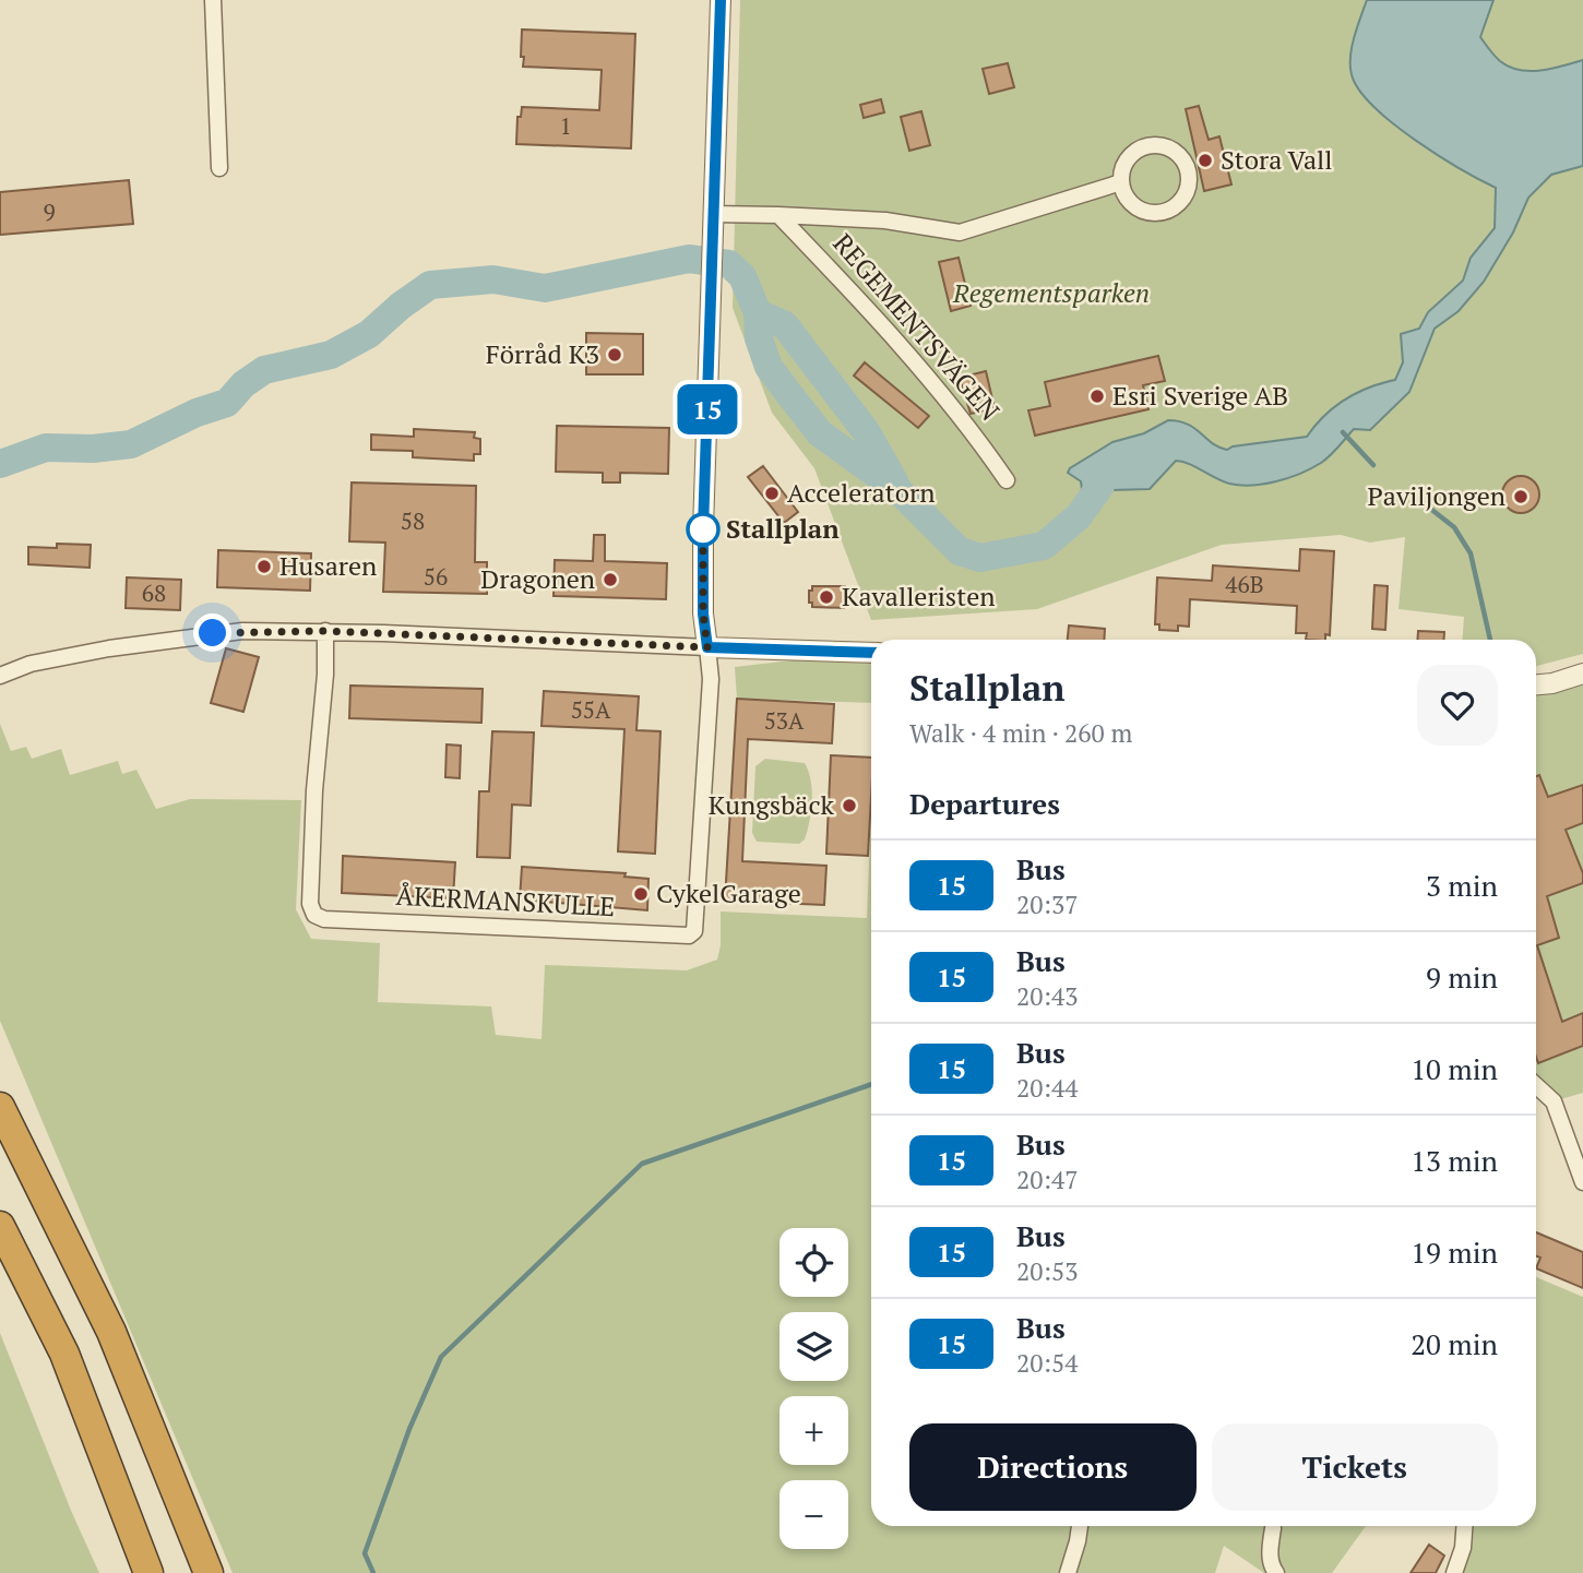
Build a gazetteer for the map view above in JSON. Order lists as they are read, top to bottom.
{
  "streets": {
    "street": ["REGEMENTSVÄGEN", "ÅKERMANSKULLE"]
  },
  "parks": ["Regementsparken"],
  "places": [
    "Stora Vall",
    "Förråd K3",
    "Esri Sverige AB",
    "Acceleratorn",
    "Paviljongen",
    "Stallplan",
    "Husaren",
    "Dragonen",
    "Kavalleristen",
    "Kungsbäck",
    "CykelGarage"
  ],
  "lines": ["bus line 15"],
  "house_numbers": [
    "1",
    "9",
    "58",
    "56",
    "46B",
    "68",
    "55A",
    "53A"
  ],
  "page": {
    "on_map": "15",
    "heading": [
      ["Stallplan", "Walk · 4 min · 260 m"],
      "Departures"
    ],
    "list": [
      {
        "mark": "15",
        "name": "Bus",
        "note": "20:37",
        "value": "3 min"
      },
      {
        "mark": "15",
        "name": "Bus",
        "note": "20:43",
        "value": "9 min"
      },
      {
        "mark": "15",
        "name": "Bus",
        "note": "20:44",
        "value": "10 min"
      },
      {
        "mark": "15",
        "name": "Bus",
        "note": "20:47",
        "value": "13 min"
      },
      {
        "mark": "15",
        "name": "Bus",
        "note": "20:53",
        "value": "19 min"
      },
      {
        "mark": "15",
        "name": "Bus",
        "note": "20:54",
        "value": "20 min"
      }
    ],
    "map_buttons": ["+", "−"],
    "buttons": ["Directions", "Tickets"]
  }
}
